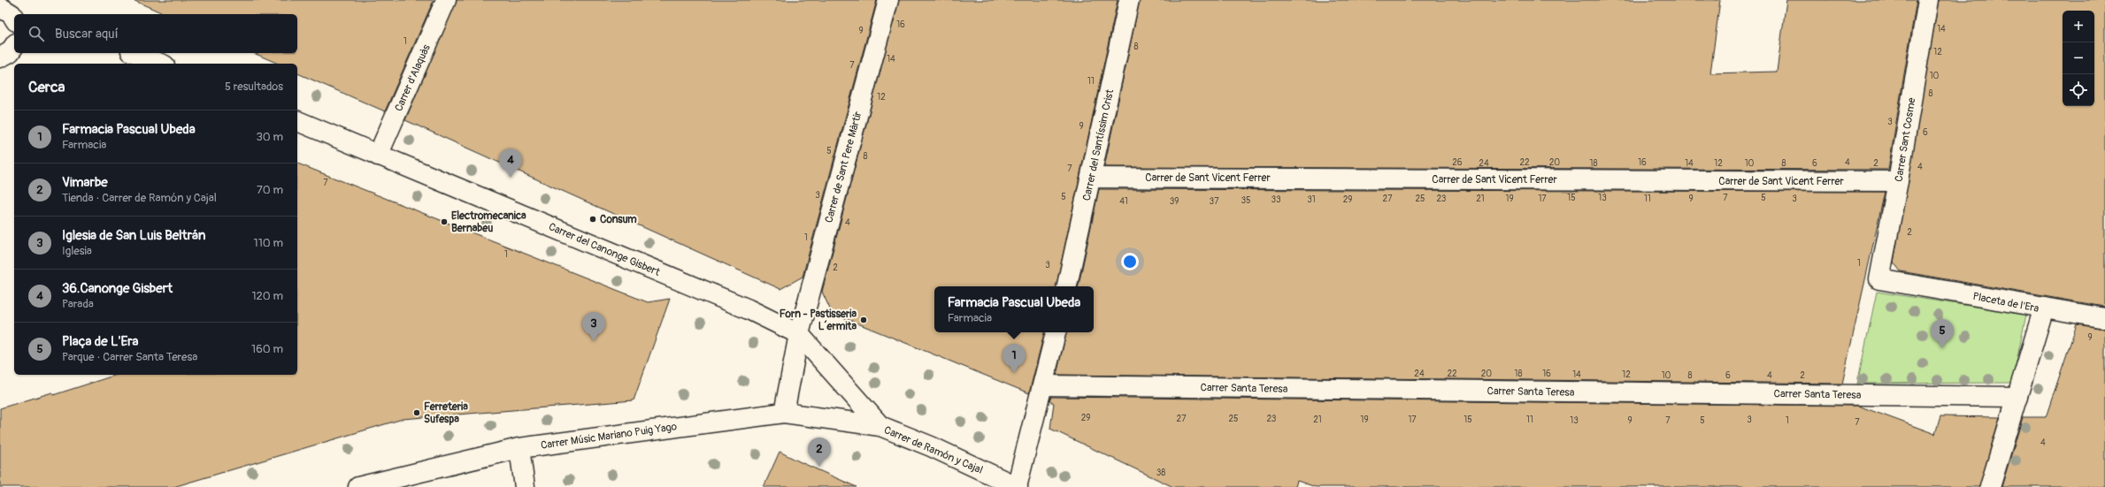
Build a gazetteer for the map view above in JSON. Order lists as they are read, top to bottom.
{
  "streets": {
    "street": [
      "Carrer d'Alaquàs",
      "Carrer Sant Cosme",
      "Carrer del Santíssim Crist",
      "Carrer de Sant Pere Màrtir",
      "Carrer de Sant Vicent Ferrer",
      "Carrer del Canonge Gisbert",
      "Placeta de l'Era",
      "Carrer Santa Teresa",
      "Carrer Músic Mariano Puig Yago",
      "Carrer de Ramón y Cajal"
    ]
  },
  "crossings": [
    ["Carrer d'Alaquàs", "Carrer del Canonge Gisbert"],
    ["Carrer Sant Cosme", "Carrer de Sant Vicent Ferrer"],
    ["Carrer Sant Cosme", "Placeta de l'Era"],
    ["Carrer del Santíssim Crist", "Carrer de Sant Vicent Ferrer"],
    ["Carrer de Sant Pere Màrtir", "Carrer del Canonge Gisbert"],
    ["Carrer del Canonge Gisbert", "Carrer de Ramón y Cajal"],
    ["Placeta de l'Era", "Carrer Santa Teresa"],
    ["Carrer Músic Mariano Puig Yago", "Carrer de Ramón y Cajal"]
  ],
  "places": [
    "Consum",
    "Electromecanica Bernabeu",
    "Forn - Pastisseria L´ermita",
    "Ferreteria Sufespa"
  ],
  "house_numbers": [
    "16",
    "14",
    "9",
    "1",
    "8",
    "12",
    "14",
    "7",
    "10",
    "11",
    "8",
    "12",
    "3",
    "9",
    "6",
    "5",
    "8",
    "26",
    "22",
    "20",
    "16",
    "4",
    "24",
    "18",
    "14",
    "12",
    "10",
    "8",
    "6",
    "2",
    "4",
    "7",
    "7",
    "3",
    "5",
    "15",
    "13",
    "7",
    "5",
    "27",
    "25",
    "23",
    "21",
    "19",
    "17",
    "11",
    "9",
    "3",
    "33",
    "31",
    "29",
    "35",
    "41",
    "39",
    "37",
    "4",
    "2",
    "1",
    "1",
    "1",
    "3",
    "2",
    "9",
    "24",
    "22",
    "20",
    "18",
    "16",
    "14",
    "12",
    "10",
    "8",
    "6",
    "4",
    "2",
    "29",
    "27",
    "25",
    "23",
    "21",
    "19",
    "17",
    "15",
    "11",
    "3",
    "13",
    "9",
    "7",
    "5",
    "1",
    "7",
    "4",
    "38"
  ],
  "page": {
    "map_buttons": ["+", "−"],
    "search": "Buscar aquí",
    "heading": ["Cerca", "5 resultados"],
    "list": [
      {
        "mark": "1",
        "name": "Farmacia Pascual Ubeda",
        "note": "Farmacia",
        "value": "30 m"
      },
      {
        "mark": "2",
        "name": "Vimarbe",
        "note": "Tienda · Carrer de Ramón y Cajal",
        "value": "70 m"
      },
      {
        "mark": "3",
        "name": "Iglesia de San Luis Beltrán",
        "note": "Iglesia",
        "value": "110 m"
      },
      {
        "mark": "4",
        "name": "36.Canonge Gisbert",
        "note": "Parada",
        "value": "120 m"
      },
      {
        "mark": "5",
        "name": "Plaça de L'Era",
        "note": "Parque · Carrer Santa Teresa",
        "value": "160 m"
      }
    ],
    "pins": [
      "4",
      "3",
      "5",
      "1",
      "2"
    ],
    "popup": ["Farmacia Pascual Ubeda", "Farmacia"]
  }
}
